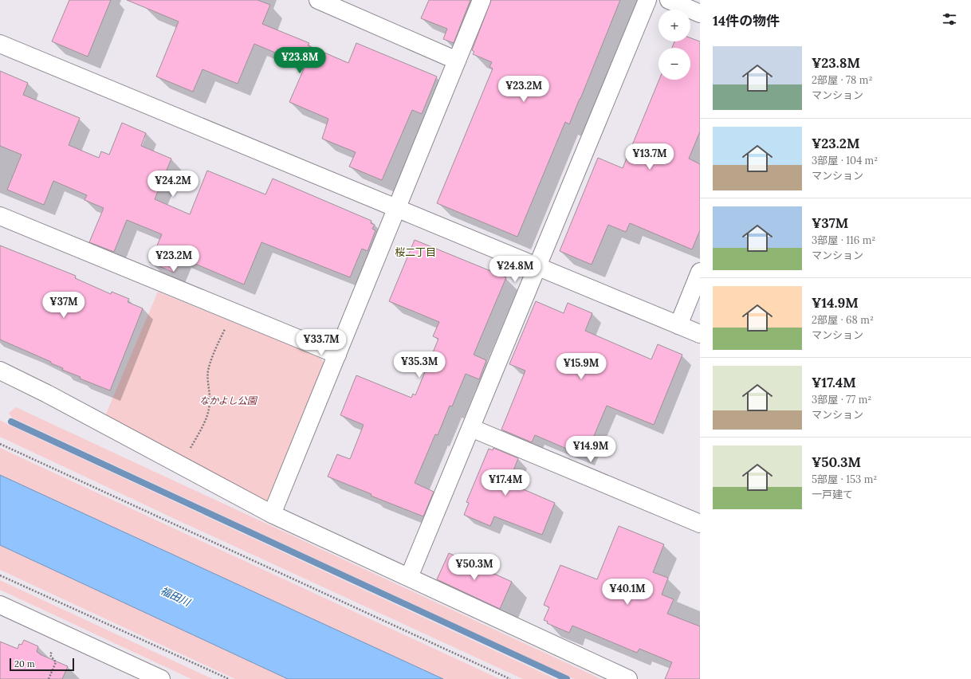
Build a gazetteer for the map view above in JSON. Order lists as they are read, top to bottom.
{
  "districts": ["桜二丁目"],
  "water": ["福田川"],
  "parks": ["なかよし公園"],
  "scale_bar": "20 m",
  "page": {
    "heading": "14件の物件",
    "map_buttons": ["+", "−"],
    "list": [
      {
        "name": "¥23.8M",
        "note": "2部屋 · 78 m² · マンション"
      },
      {
        "name": "¥23.2M",
        "note": "3部屋 · 104 m² · マンション"
      },
      {
        "name": "¥37M",
        "note": "3部屋 · 116 m² · マンション"
      },
      {
        "name": "¥14.9M",
        "note": "2部屋 · 68 m² · マンション"
      },
      {
        "name": "¥17.4M",
        "note": "3部屋 · 77 m² · マンション"
      },
      {
        "name": "¥50.3M",
        "note": "5部屋 · 153 m² · 一戸建て"
      }
    ],
    "price": [
      "¥23.8M",
      "¥23.2M",
      "¥13.7M",
      "¥24.2M",
      "¥23.2M",
      "¥24.8M",
      "¥37M",
      "¥33.7M",
      "¥35.3M",
      "¥15.9M",
      "¥14.9M",
      "¥17.4M",
      "¥50.3M",
      "¥40.1M"
    ],
    "scale": "20 m"
  }
}
